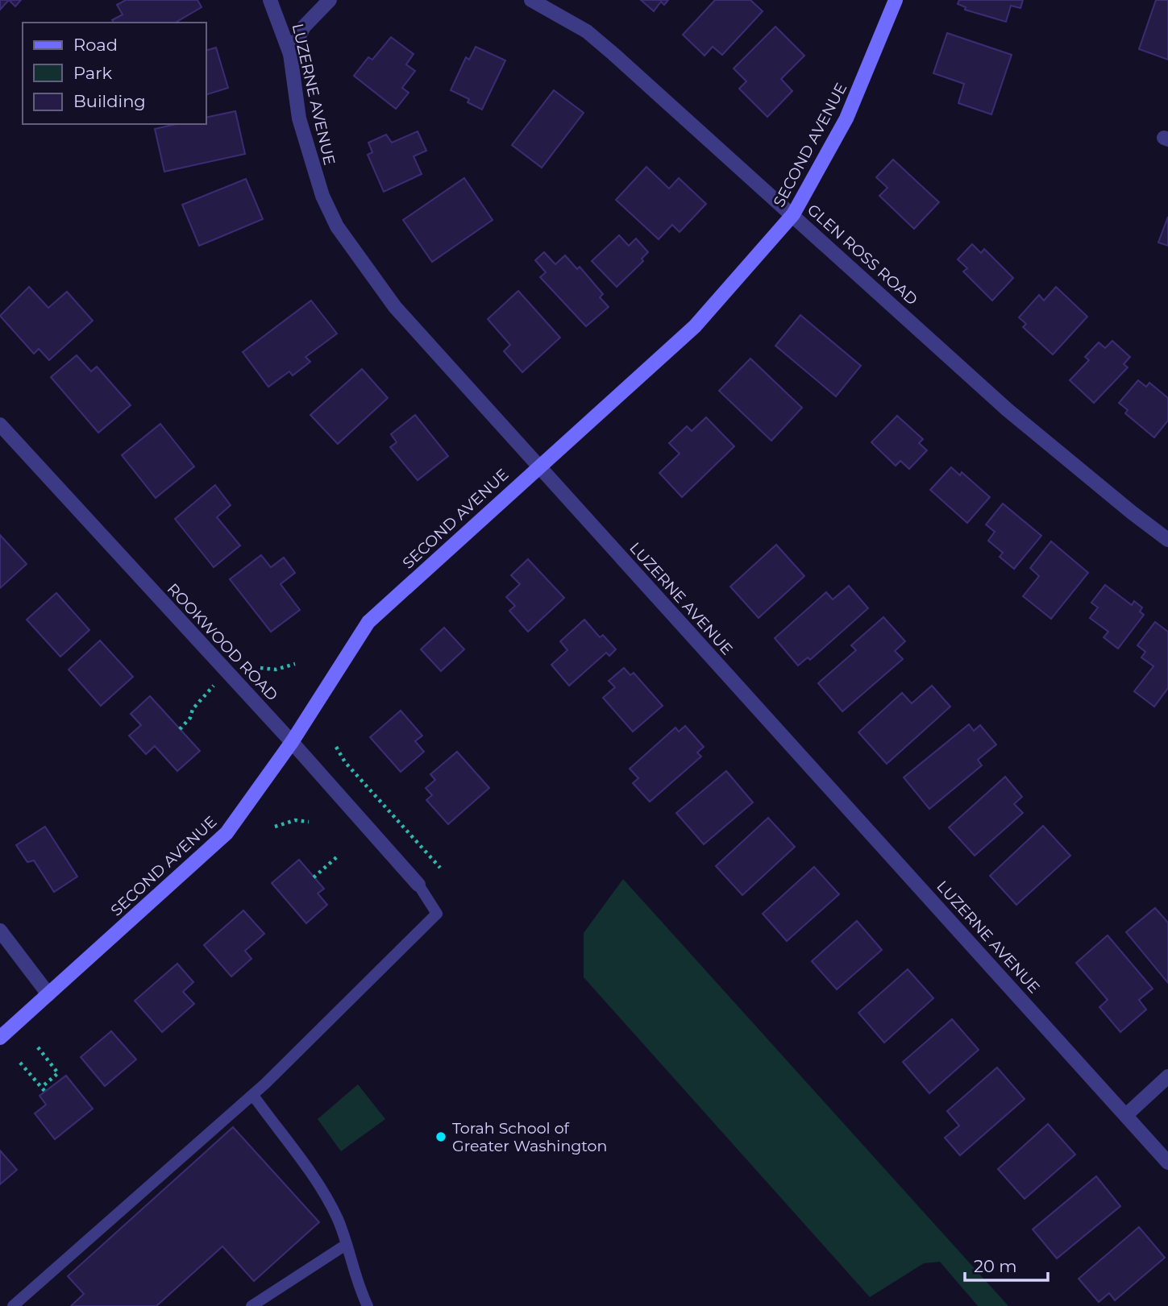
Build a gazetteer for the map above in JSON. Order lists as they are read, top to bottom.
{
  "streets": {
    "street": [
      "LUZERNE AVENUE",
      "SECOND AVENUE",
      "GLEN ROSS ROAD",
      "ROOKWOOD ROAD"
    ]
  },
  "crossings": [
    ["LUZERNE AVENUE", "SECOND AVENUE"],
    ["SECOND AVENUE", "GLEN ROSS ROAD"],
    ["SECOND AVENUE", "ROOKWOOD ROAD"]
  ],
  "places": ["Torah School of Greater Washington"],
  "legend": ["Road", "Park", "Building"],
  "scale_bar": "20 m"
}
